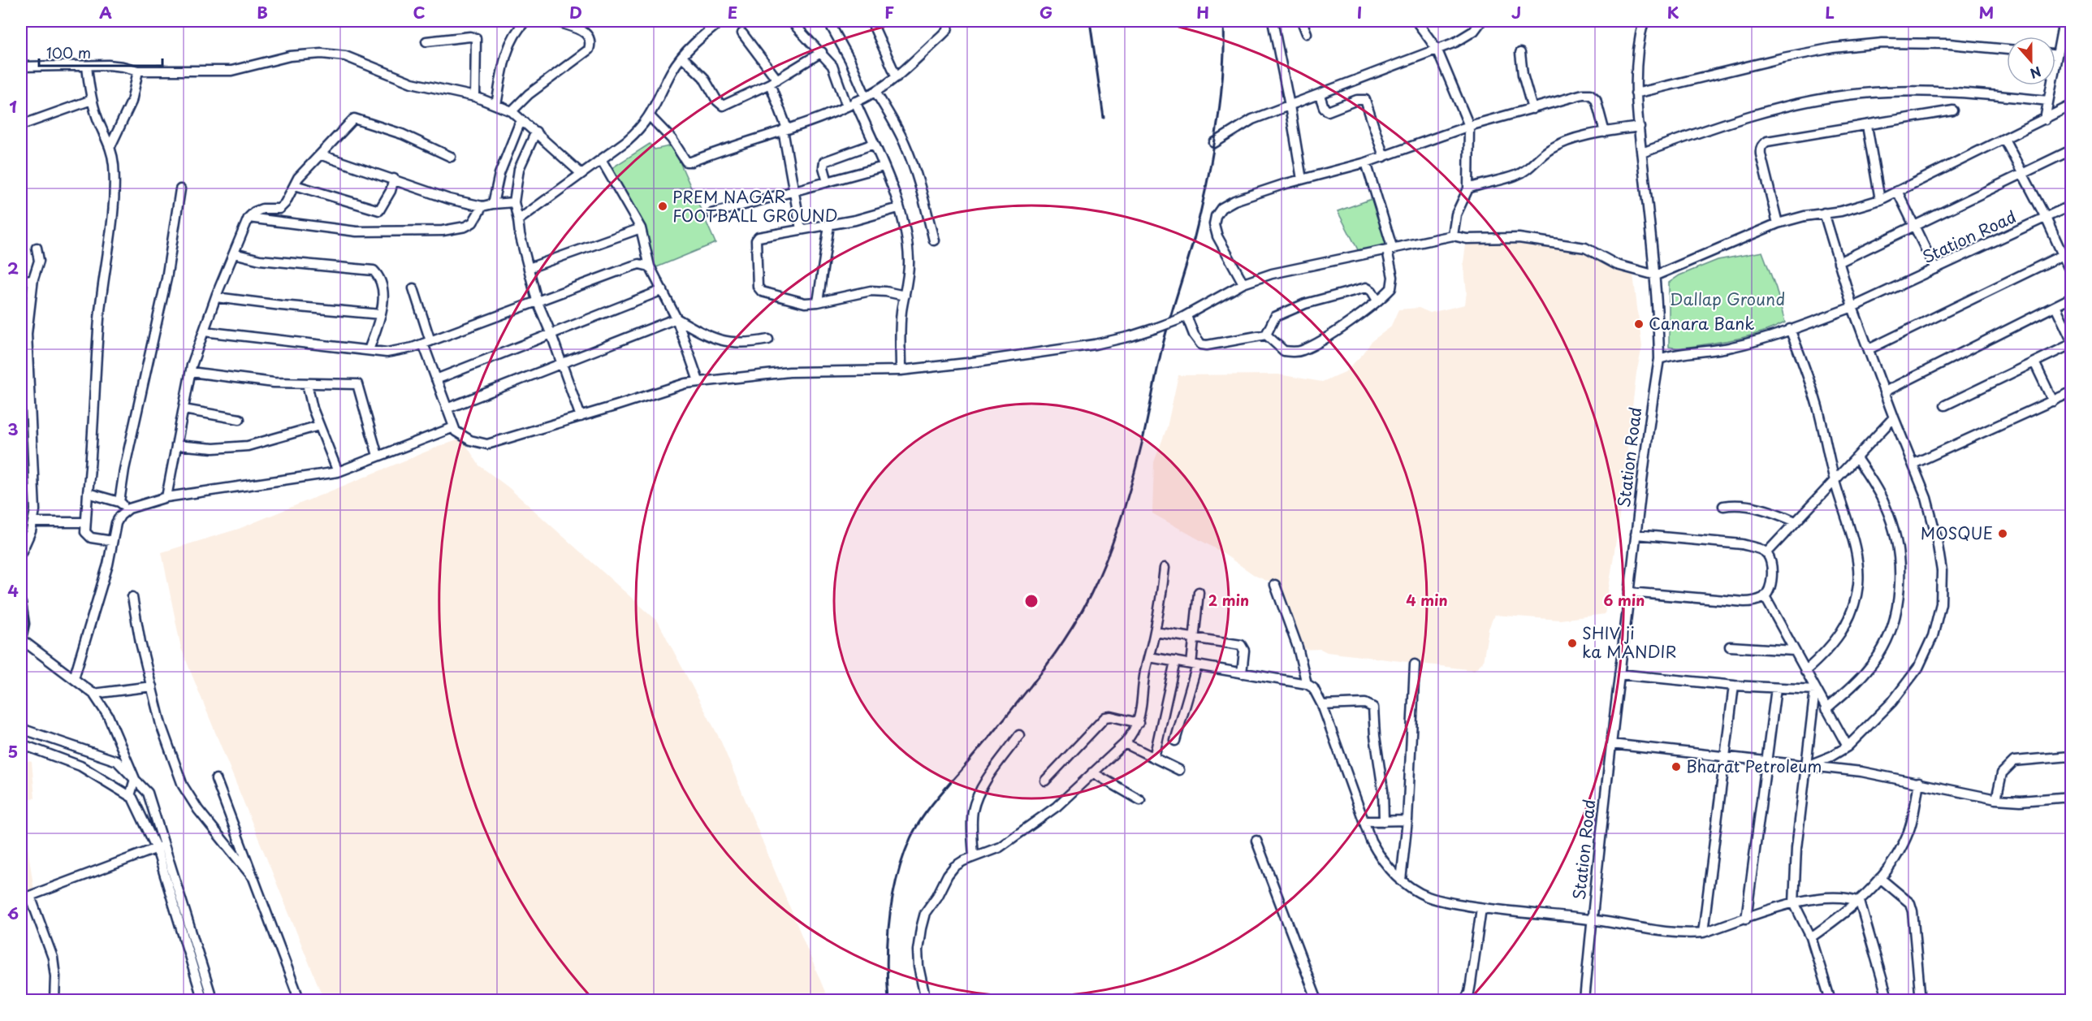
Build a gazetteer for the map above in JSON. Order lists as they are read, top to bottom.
{
  "streets": {
    "street": ["Station Road"]
  },
  "parks": ["Dallap Ground"],
  "places": [
    "PREM NAGAR FOOTBALL GROUND",
    "Canara Bank",
    "MOSQUE",
    "SHIV ji ka MANDIR",
    "Bharat Petroleum"
  ],
  "scale_bar": "100 m",
  "north": "bottom",
  "grid": {
    "columns": [
      "A",
      "B",
      "C",
      "D",
      "E",
      "F",
      "G",
      "H",
      "I",
      "J",
      "K",
      "L",
      "M"
    ],
    "rows": [
      "1",
      "2",
      "3",
      "4",
      "5",
      "6"
    ]
  },
  "rings": ["2 min", "4 min", "6 min"]
}
